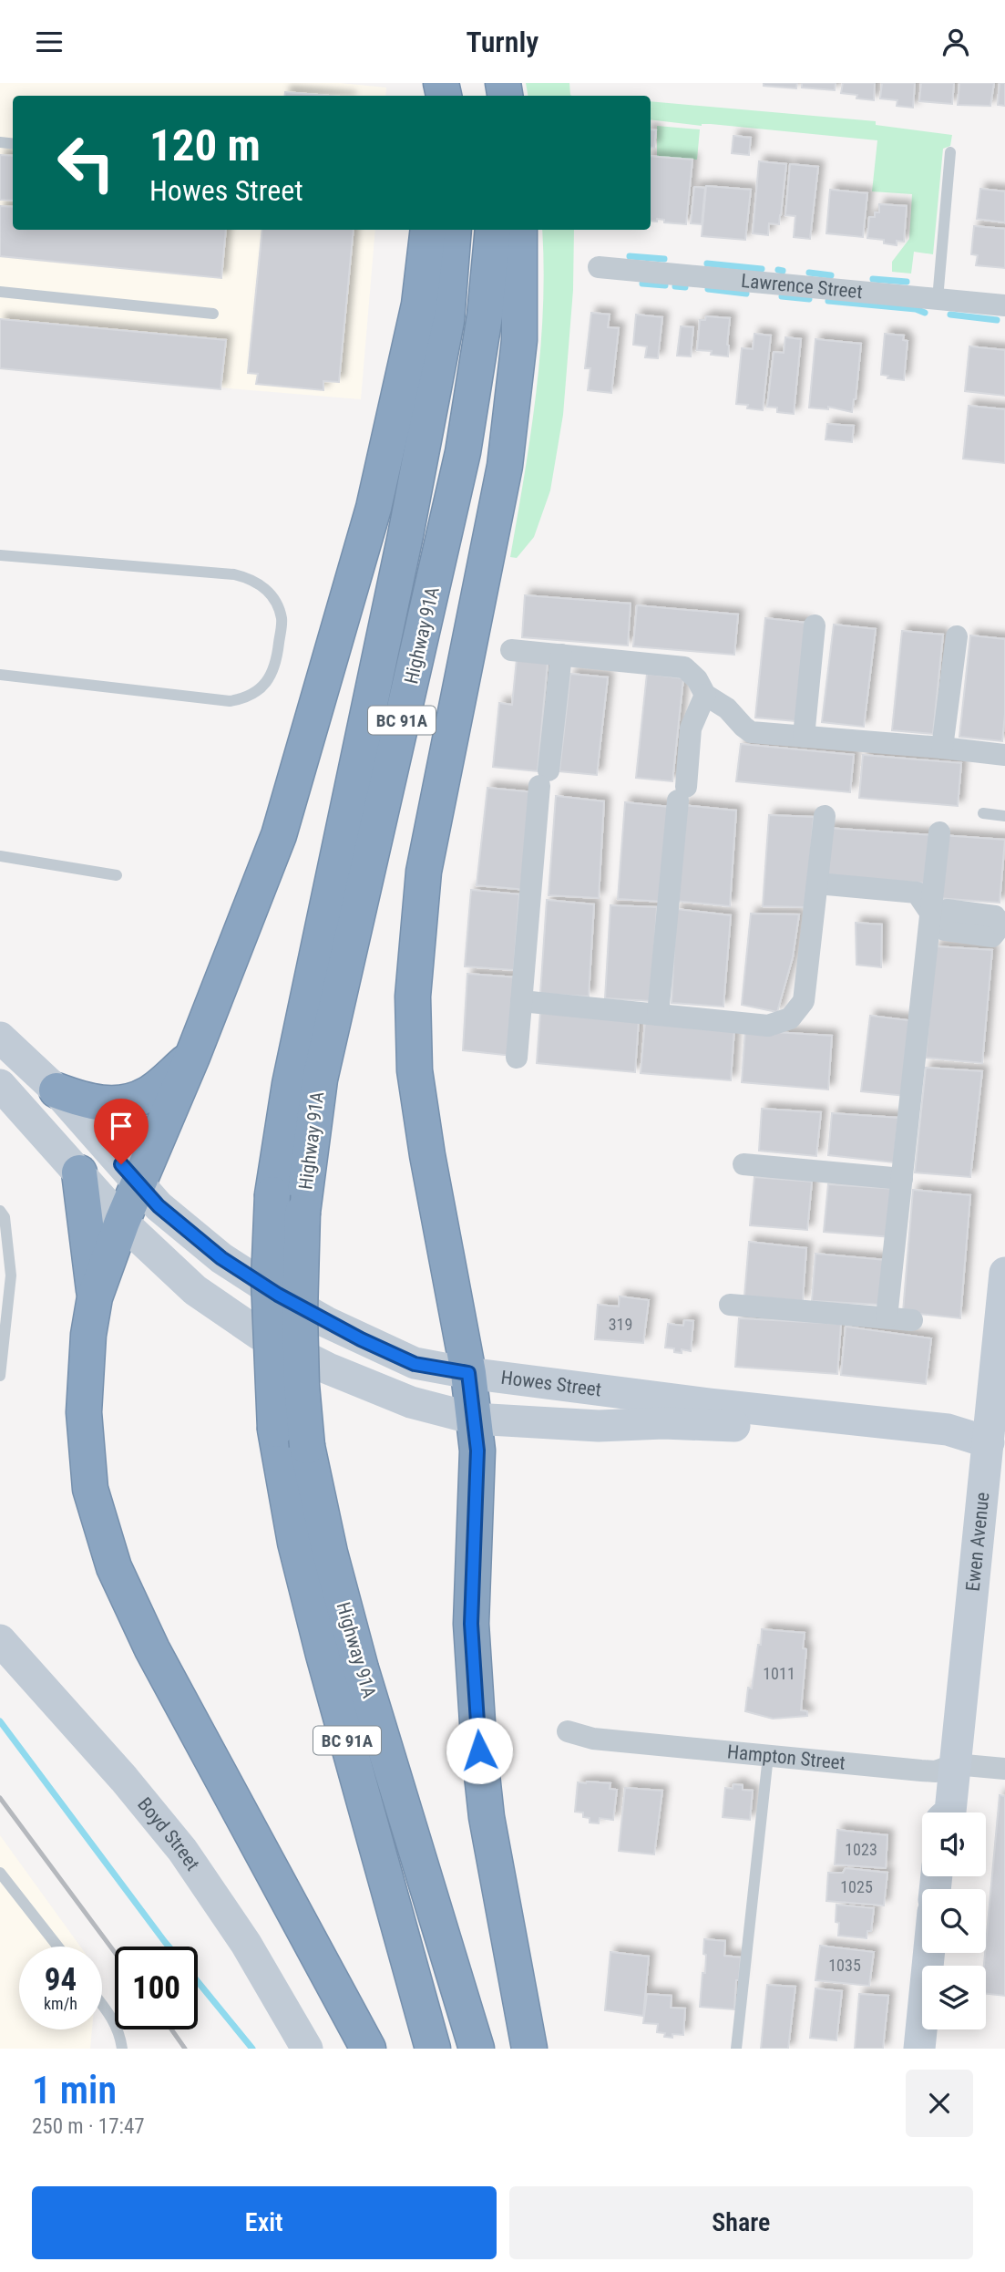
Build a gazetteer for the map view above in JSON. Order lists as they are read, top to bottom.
{
  "streets": {
    "highway": ["Highway 91A", "BC 91A"],
    "street": [
      "Lawrence Street",
      "Howes Street",
      "Ewen Avenue",
      "Hampton Street",
      "Boyd Street"
    ]
  },
  "crossings": [
    ["Howes Street", "Ewen Avenue"],
    ["Ewen Avenue", "Hampton Street"]
  ],
  "house_numbers": [
    "319",
    "1011",
    "1023",
    "1025",
    "1035"
  ],
  "page": {
    "header": "Turnly",
    "turn": ["120 m", "Howes Street"],
    "speed": "94 km/h",
    "limit": "100",
    "heading": ["1 min", "250 m · 17:47"],
    "buttons": ["Exit", "Share"]
  }
}
